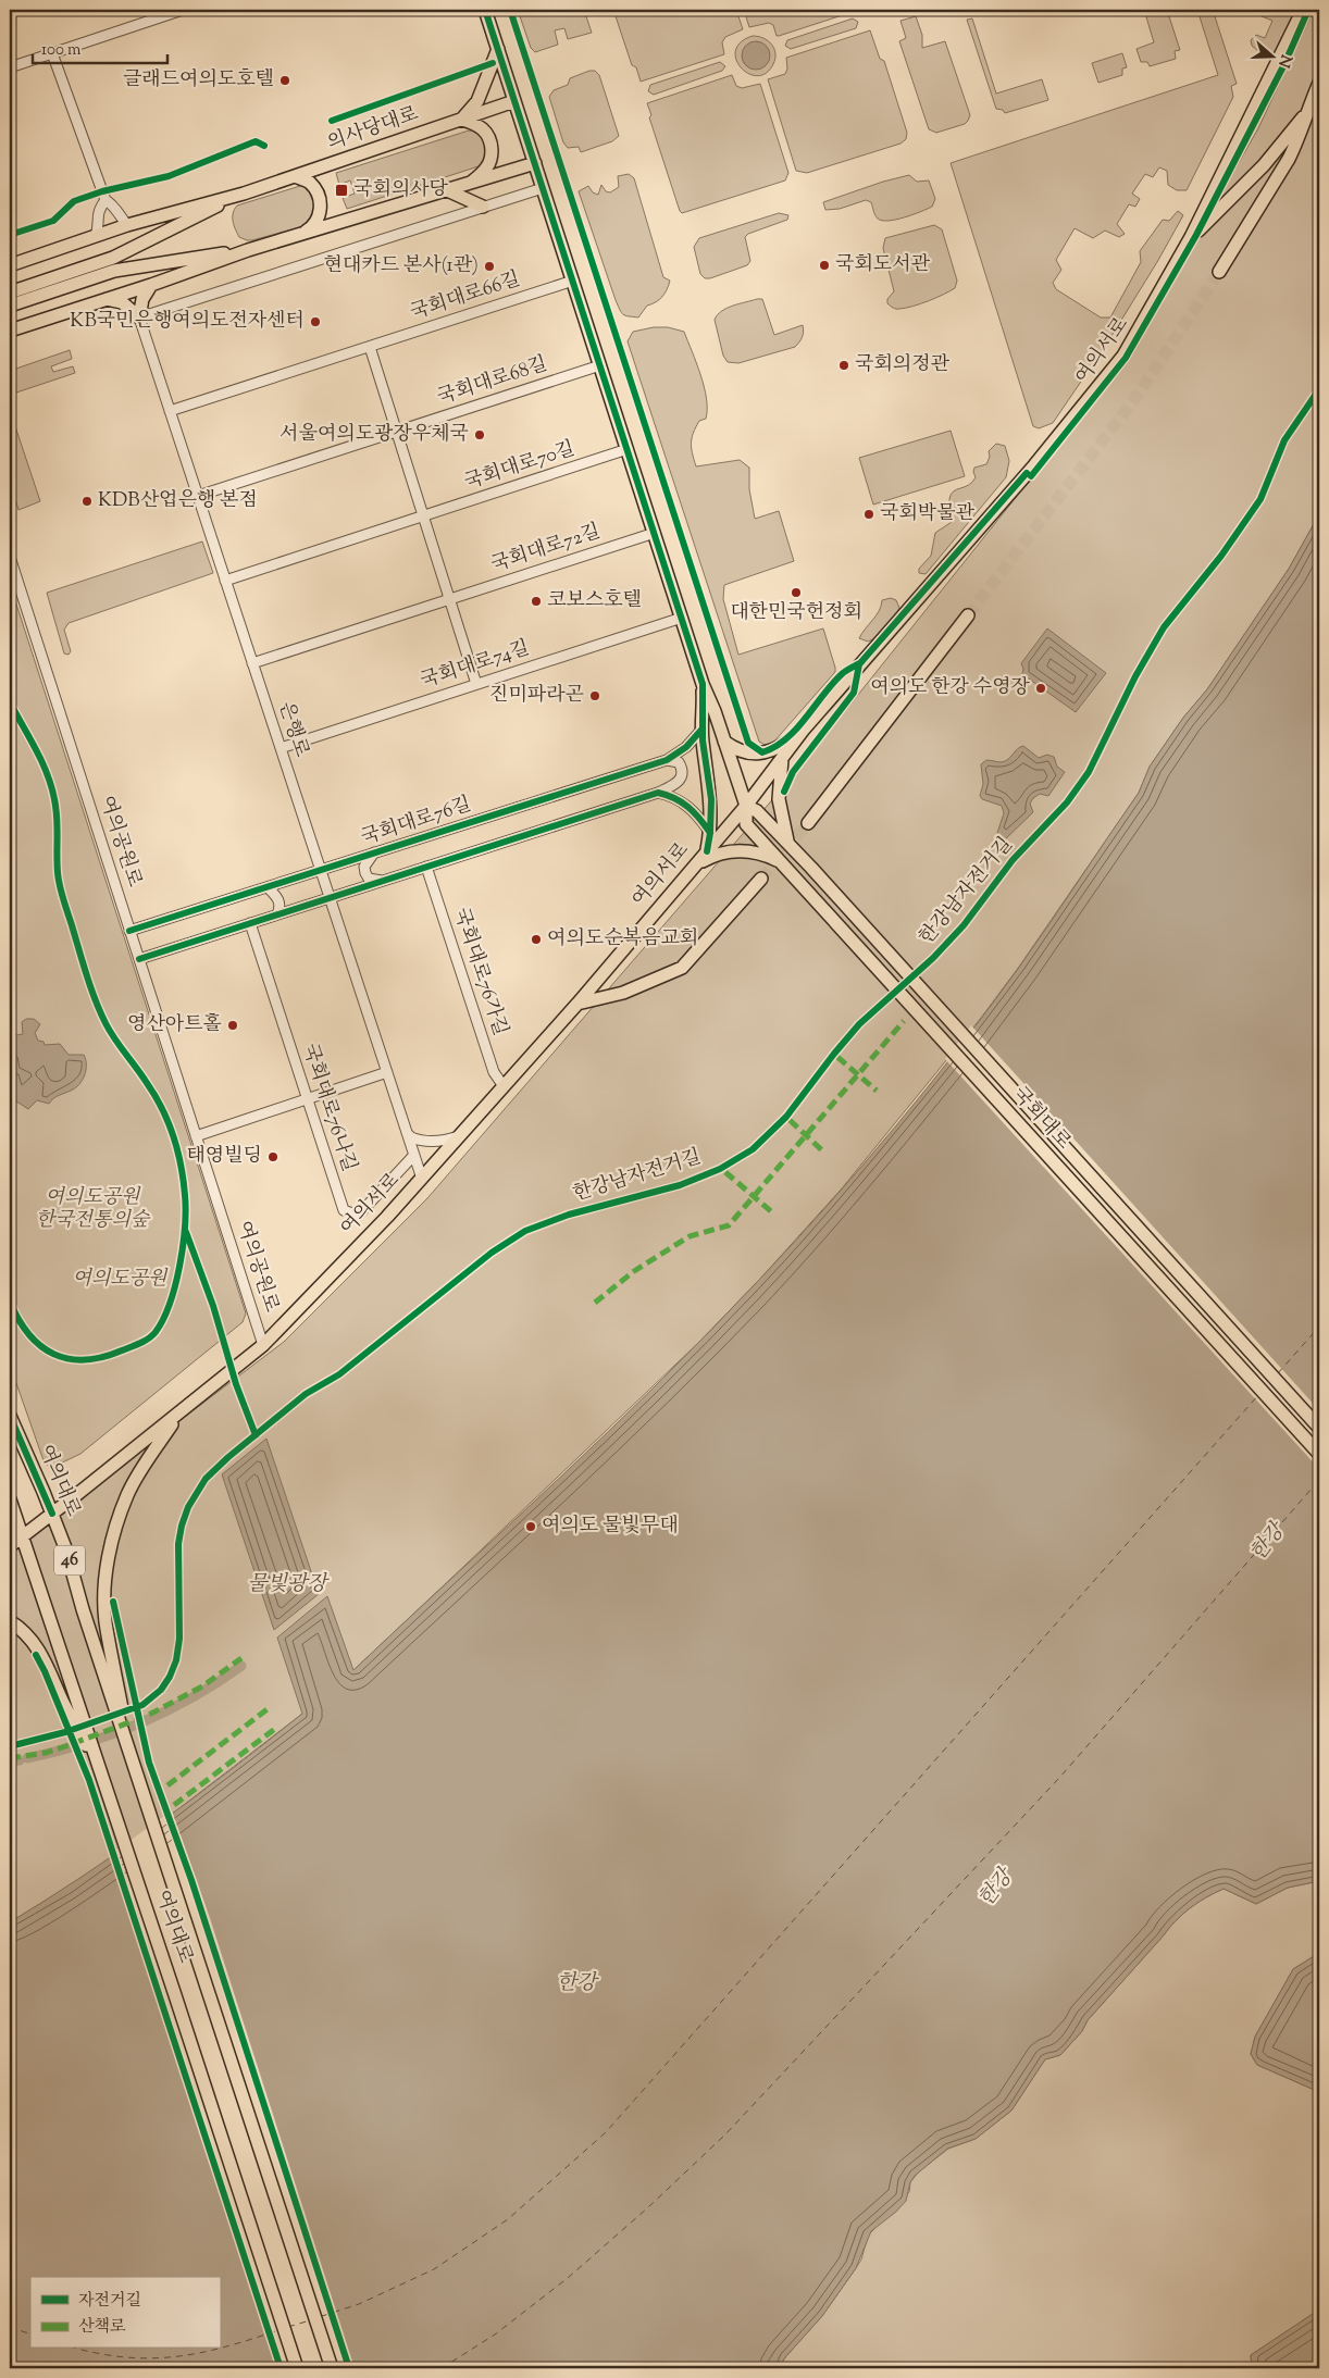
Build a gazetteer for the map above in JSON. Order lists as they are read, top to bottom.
{
  "streets": {
    "main road": [
      "의사당대로",
      "여의서로",
      "국회대로",
      "여의대로",
      "46"
    ],
    "street": [
      "국회대로66길",
      "국회대로68길",
      "국회대로70길",
      "국회대로72길",
      "국회대로74길",
      "은행로",
      "국회대로76길",
      "여의공원로",
      "국회대로76가길",
      "국회대로76나길"
    ],
    "cycle path": ["한강남자전거길"]
  },
  "crossings": [
    ["의사당대로", "국회대로"],
    ["국회대로66길", "은행로"],
    ["국회대로66길", "국회대로"],
    ["여의서로", "은행로"],
    ["여의서로", "여의공원로"],
    ["여의서로", "국회대로76가길"],
    ["여의서로", "국회대로"],
    ["여의서로", "여의대로"],
    ["여의서로", "46"],
    ["국회대로68길", "은행로"],
    ["국회대로68길", "국회대로"],
    ["국회대로70길", "은행로"],
    ["국회대로70길", "국회대로"],
    ["국회대로72길", "은행로"],
    ["국회대로72길", "국회대로"],
    ["국회대로74길", "은행로"],
    ["국회대로74길", "국회대로"],
    ["은행로", "국회대로76길"],
    ["은행로", "국회대로76나길"],
    ["국회대로76길", "여의공원로"],
    ["여의대로", "46"]
  ],
  "water": ["한강", "물빛광장"],
  "parks": ["여의도공원 한국전통의숲", "여의도공원"],
  "places": {
    "other": [
      "글래드여의도호텔",
      "국회도서관",
      "현대카드 본사(1관)",
      "KB국민은행여의도전자센터",
      "국회의정관",
      "서울여의도광장우체국",
      "KDB산업은행 본점",
      "국회박물관",
      "대한민국헌정회",
      "코보스호텔",
      "여의도 한강 수영장",
      "진미파라곤",
      "여의도순복음교회",
      "영산아트홀",
      "태영빌딩",
      "여의도 물빛무대"
    ],
    "transit": ["국회의사당"]
  },
  "legend": ["자전거길", "산책로"],
  "scale_bar": "100 m",
  "north": "right"
}
